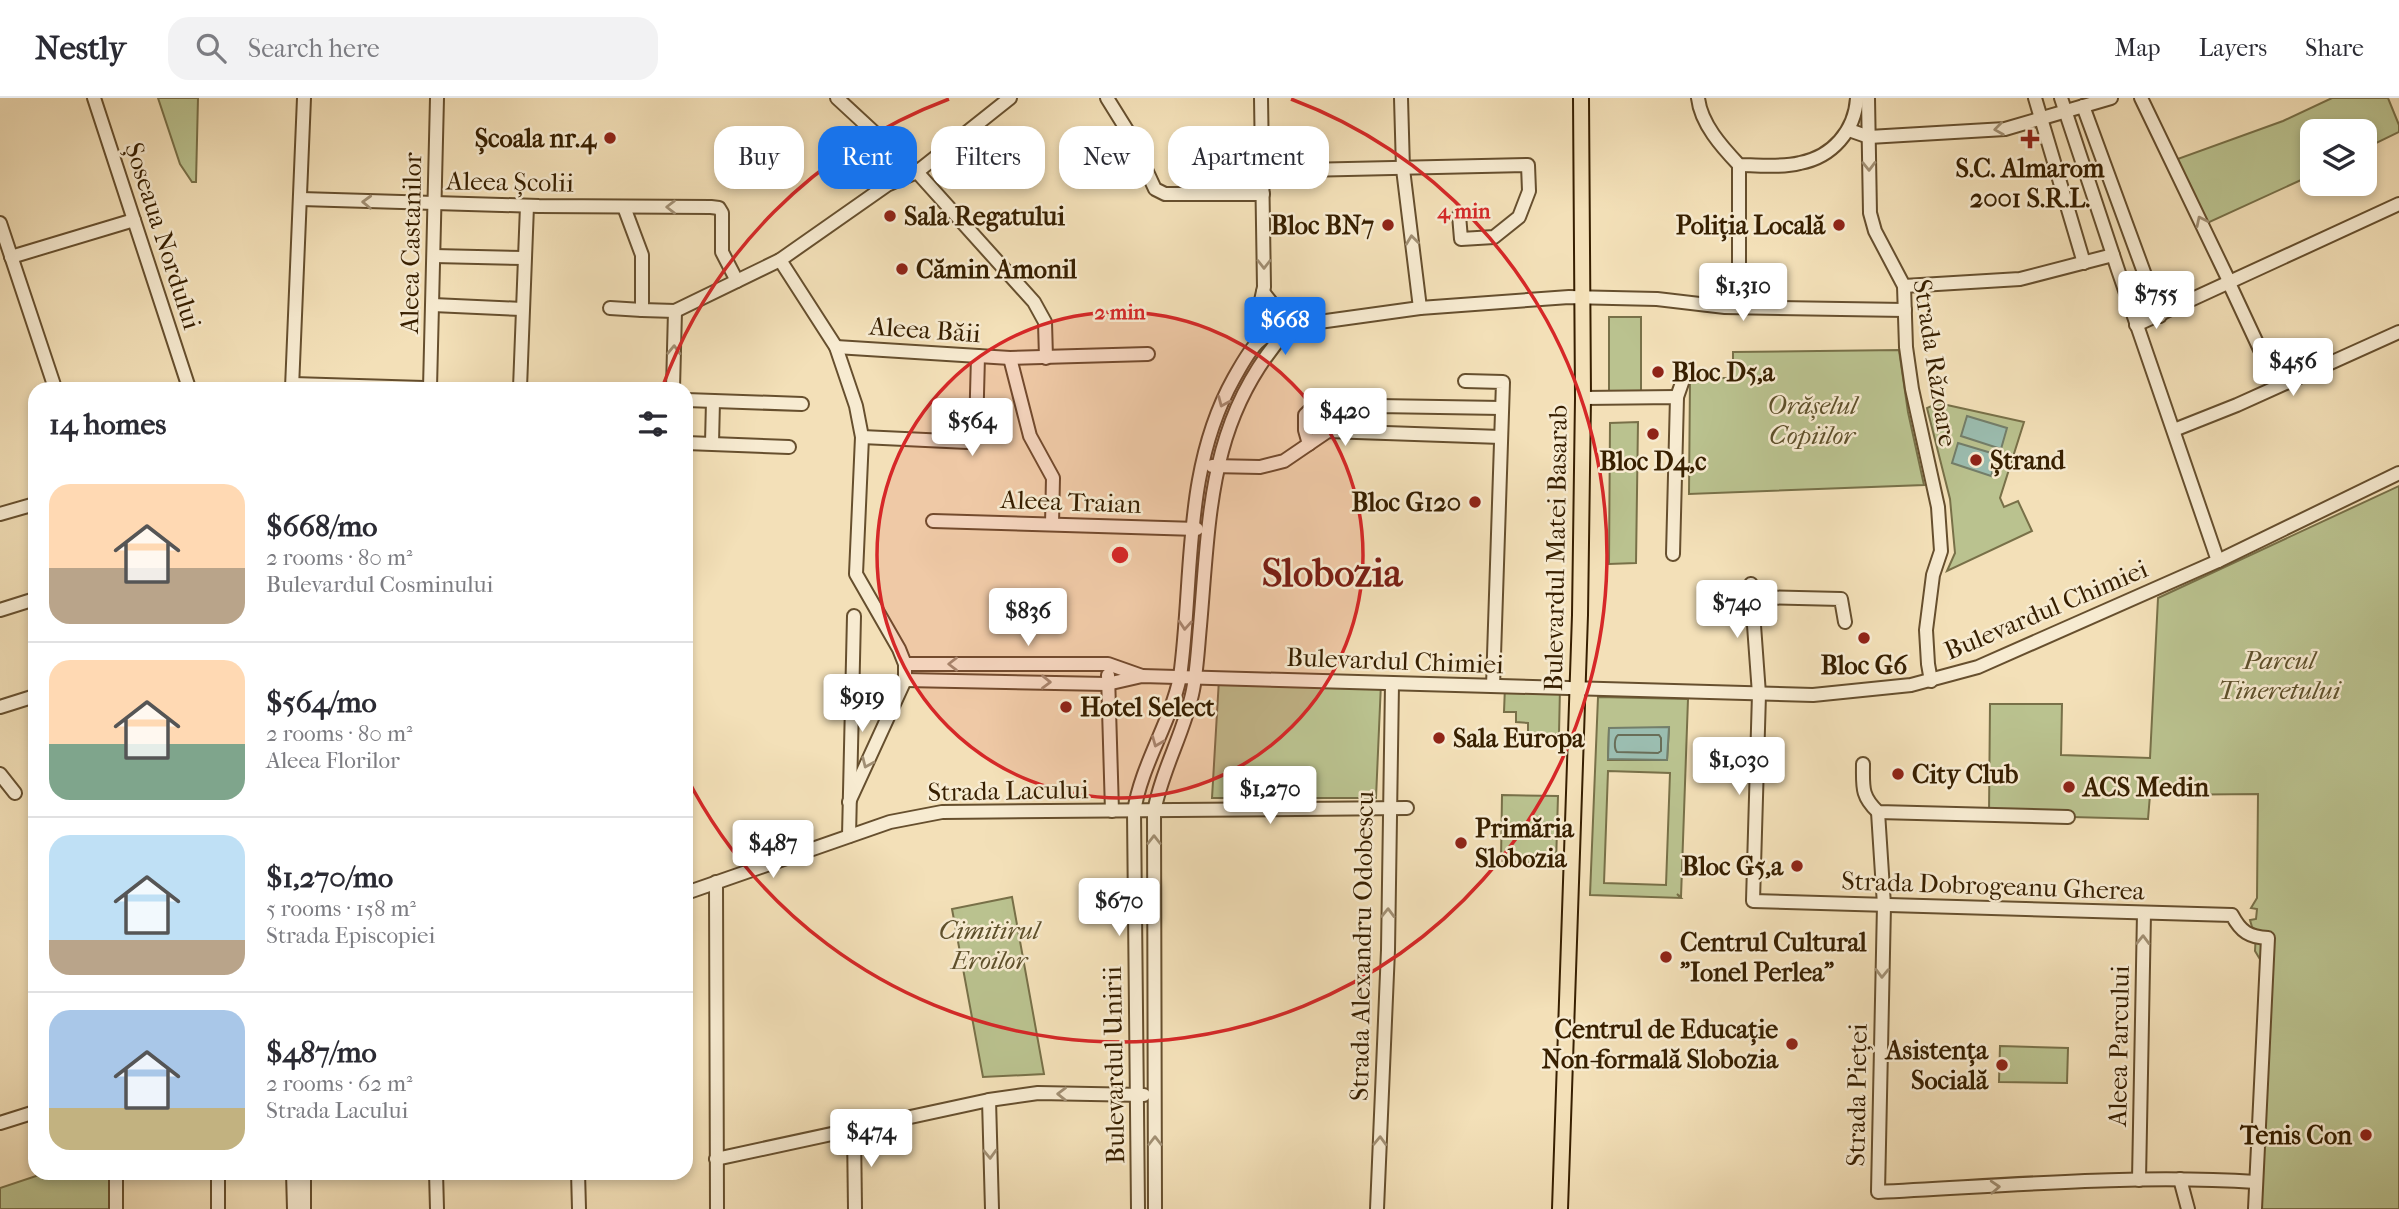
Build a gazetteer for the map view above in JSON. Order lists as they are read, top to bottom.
{
  "streets": {
    "main road": ["Bulevardul Matei Basarab"],
    "street": [
      "Aleea Școlii",
      "Șoseaua Nordului",
      "Aleea Castanilor",
      "Aleea Băii",
      "Strada Răzoare",
      "Aleea Traian",
      "Bulevardul Chimiei",
      "Strada Lacului",
      "Strada Dobrogeanu Gherea",
      "Strada Alexandru Odobescu",
      "Aleea Parcului",
      "Bulevardul Unirii",
      "Strada Pieței"
    ]
  },
  "crossings": [
    ["Aleea Școlii", "Aleea Castanilor"],
    ["Aleea Băii", "Aleea Traian"],
    ["Strada Răzoare", "Bulevardul Chimiei"],
    ["Aleea Traian", "Bulevardul Unirii"],
    ["Bulevardul Matei Basarab", "Bulevardul Chimiei"],
    ["Bulevardul Chimiei", "Strada Dobrogeanu Gherea"],
    ["Bulevardul Chimiei", "Strada Alexandru Odobescu"],
    ["Bulevardul Chimiei", "Bulevardul Unirii"],
    ["Strada Lacului", "Strada Alexandru Odobescu"],
    ["Strada Lacului", "Bulevardul Unirii"],
    ["Strada Dobrogeanu Gherea", "Aleea Parcului"],
    ["Strada Dobrogeanu Gherea", "Strada Pieței"],
    ["Aleea Parcului", "Strada Pieței"]
  ],
  "one_way": ["Aleea Școlii", "Strada Alexandru Odobescu", "Aleea Parcului"],
  "districts": ["Slobozia"],
  "parks": ["Orășelul Copiilor", "Parcul Tineretului", "Cimitirul Eroilor"],
  "places": {
    "other": [
      "Școala nr.4",
      "Sala Regatului",
      "Bloc BN7",
      "Poliția Locală",
      "Cămin Amonil",
      "Bloc D5,a",
      "Bloc D4,c",
      "Ștrand",
      "Bloc G120",
      "Bloc G6",
      "Hotel Select",
      "Sala Europa",
      "City Club",
      "ACS Medin",
      "Primăria Slobozia",
      "Bloc G5,a",
      "Centrul Cultural \"Ionel Perlea\"",
      "Centrul de Educație Non-formală Slobozia",
      "Asistența Socială",
      "Tenis Con"
    ],
    "health": ["S.C. Almarom 2001 S.R.L."]
  },
  "page": {
    "header": "Nestly",
    "search": "Search here",
    "nav": ["Map", "Layers", "Share"],
    "chip": [
      "Buy",
      "Rent",
      "Filters",
      "New",
      "Apartment"
    ],
    "price": [
      "$1,310",
      "$755",
      "$668",
      "$456",
      "$420",
      "$564",
      "$740",
      "$836",
      "$919",
      "$1,030",
      "$1,270",
      "$487",
      "$670",
      "$474"
    ],
    "heading": "14 homes",
    "list": [
      {
        "name": "$668/mo",
        "note": "2 rooms · 80 m² · Bulevardul Cosminului"
      },
      {
        "name": "$564/mo",
        "note": "2 rooms · 80 m² · Aleea Florilor"
      },
      {
        "name": "$1,270/mo",
        "note": "5 rooms · 158 m² · Strada Episcopiei"
      },
      {
        "name": "$487/mo",
        "note": "2 rooms · 62 m² · Strada Lacului"
      }
    ]
  },
  "rings": ["4 min", "2 min"]
}
